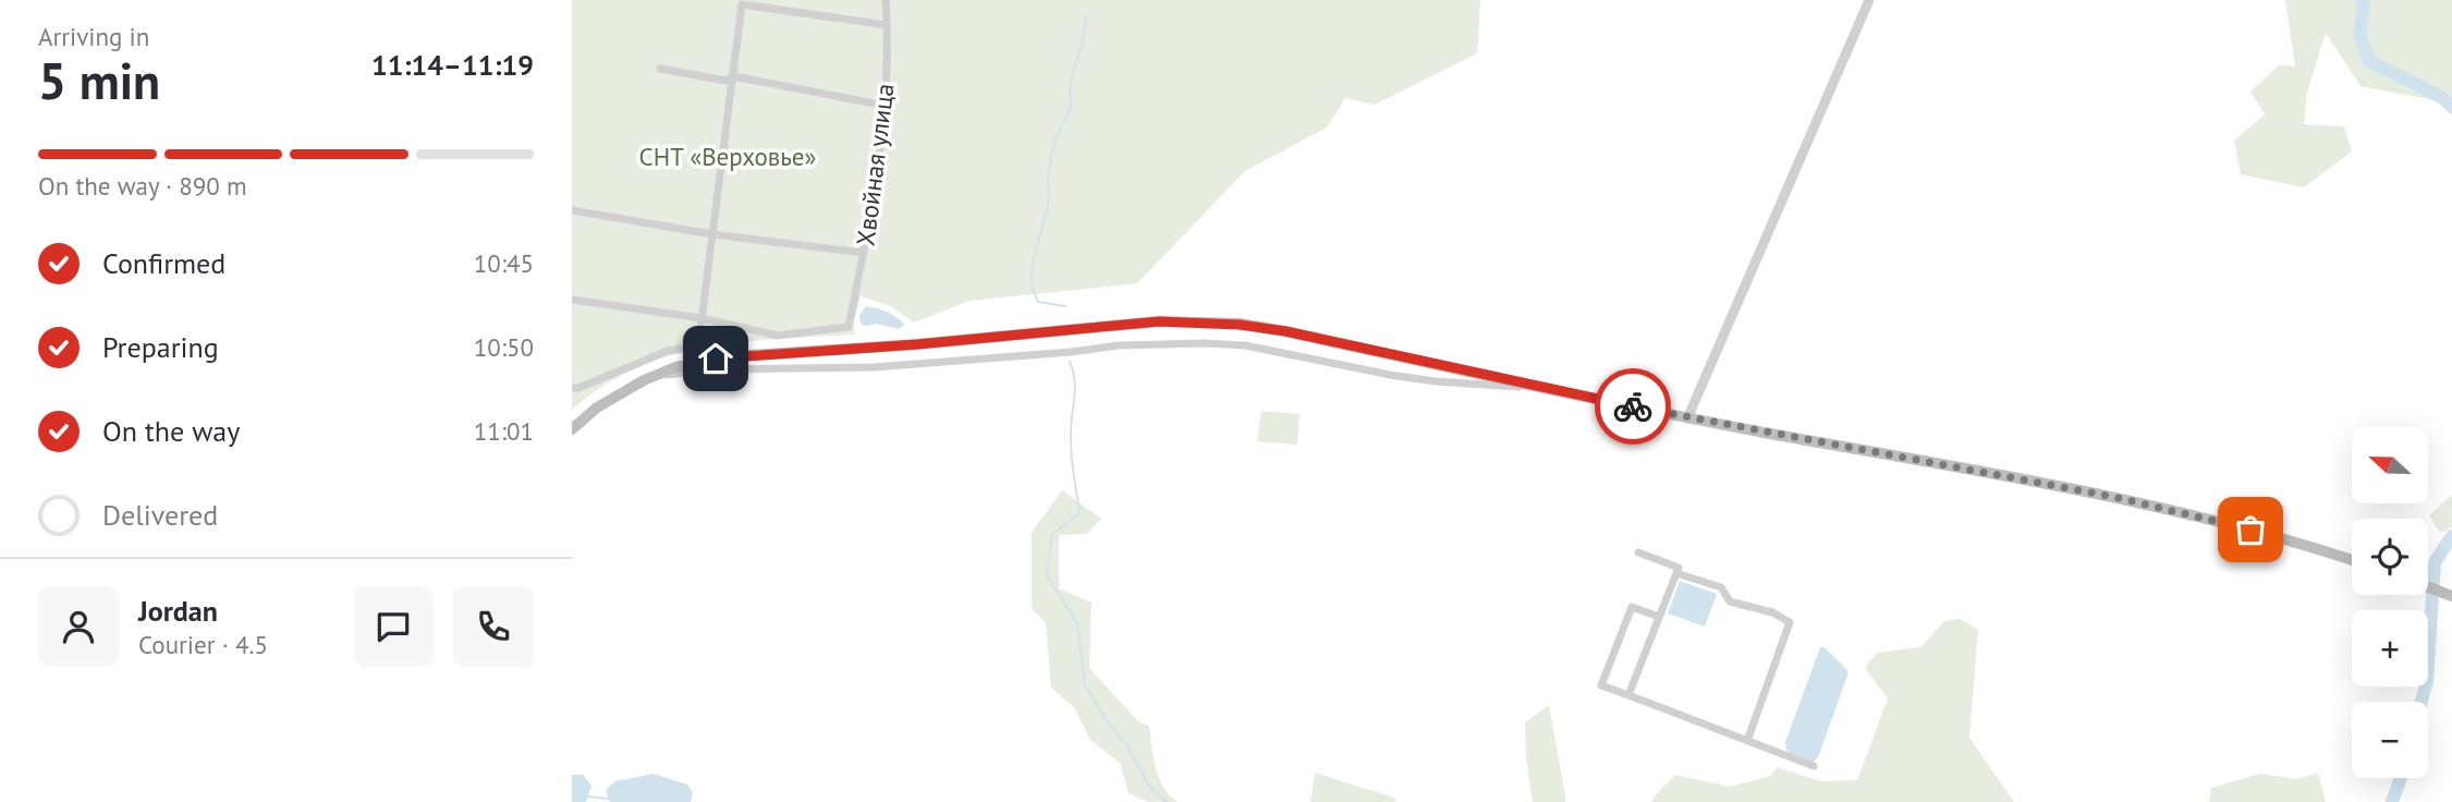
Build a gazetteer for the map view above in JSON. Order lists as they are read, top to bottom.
{
  "streets": {
    "street": ["Хвойная улица"]
  },
  "parks": ["СНТ «Верховье»"],
  "north": "left",
  "page": {
    "heading": ["5 min", "Arriving in", "11:14–11:19"],
    "panel": ["Jordan", "Courier · 4.5"],
    "bar": "On the way · 890 m",
    "list": [
      ["Confirmed", "10:45"],
      ["Preparing", "10:50"],
      ["On the way", "11:01"],
      "Delivered"
    ],
    "map_buttons": ["+", "−"]
  }
}
